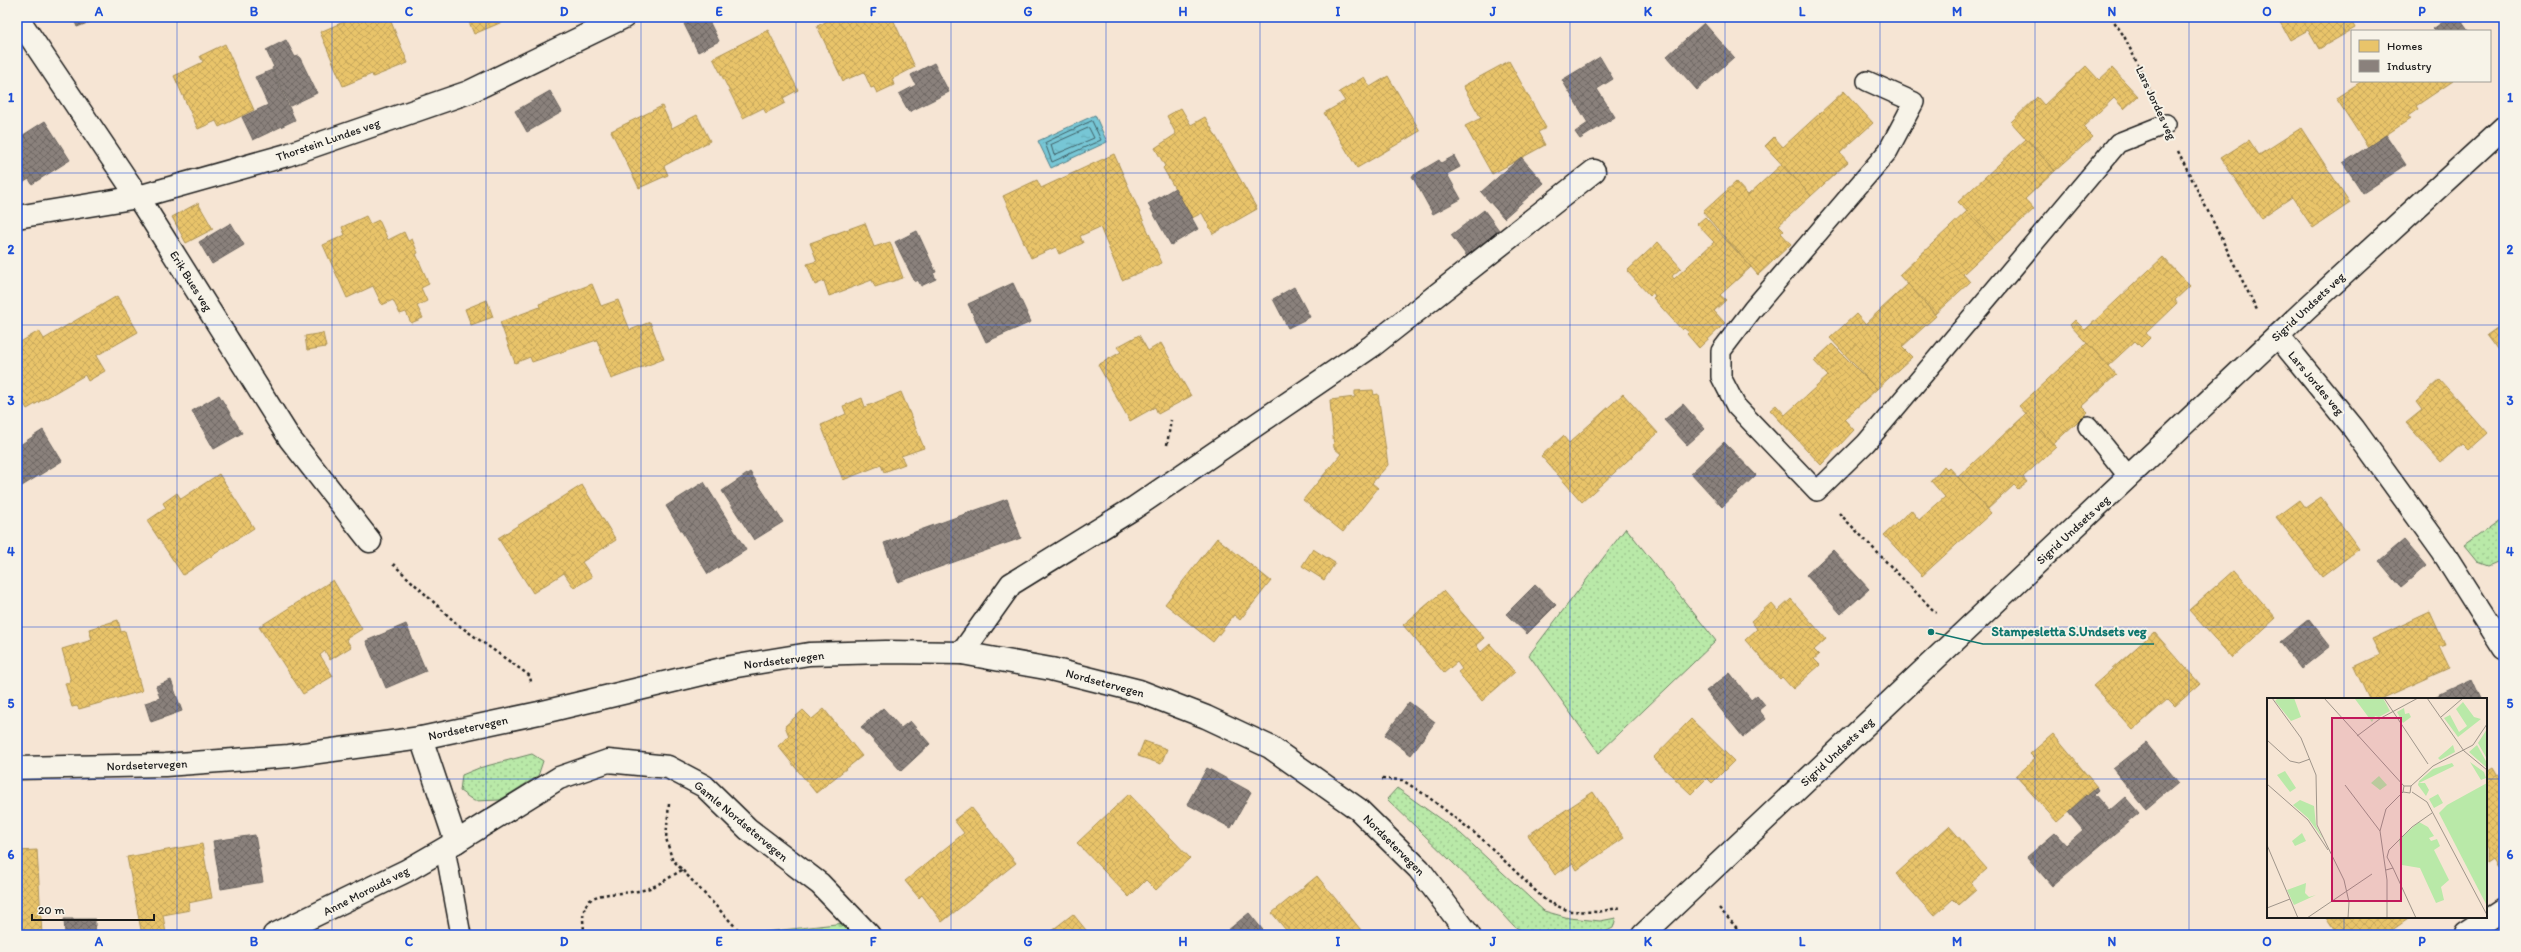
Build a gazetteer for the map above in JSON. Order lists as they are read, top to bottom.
{
  "streets": {
    "street": [
      "Lars Jordes veg",
      "Thorstein Lundes veg",
      "Erik Bues veg",
      "Sigrid Undsets veg",
      "Nordsetervegen",
      "Gamle Nordsetervegen",
      "Anne Morouds veg"
    ]
  },
  "crossings": [
    ["Lars Jordes veg", "Sigrid Undsets veg"],
    ["Thorstein Lundes veg", "Erik Bues veg"],
    ["Gamle Nordsetervegen", "Anne Morouds veg"]
  ],
  "places": ["Stampesletta S.Undsets veg"],
  "legend": ["Homes", "Industry"],
  "scale_bar": "20 m",
  "grid": {
    "columns": [
      "A",
      "B",
      "C",
      "D",
      "E",
      "F",
      "G",
      "H",
      "I",
      "J",
      "K",
      "L",
      "M",
      "N",
      "O",
      "P"
    ],
    "rows": [
      "1",
      "2",
      "3",
      "4",
      "5",
      "6"
    ]
  }
}
